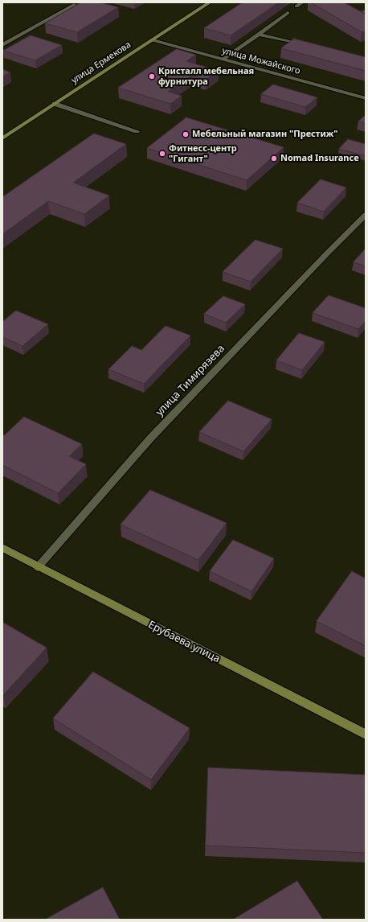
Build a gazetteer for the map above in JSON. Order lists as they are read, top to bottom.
{
  "streets": {
    "main road": ["улица Ермекова", "Ерубаева улица"],
    "street": ["улица Можайского", "улица Тимирязева"]
  },
  "crossings": [
    ["улица Можайского", "улица Ермекова"],
    ["улица Тимирязева", "Ерубаева улица"]
  ],
  "places": [
    "Кристалл мебельная фурнитура",
    "Мебельный магазин \"Престиж\"",
    "Фитнесс-центр \"Гигант\"",
    "Nomad Insurance"
  ]
}
